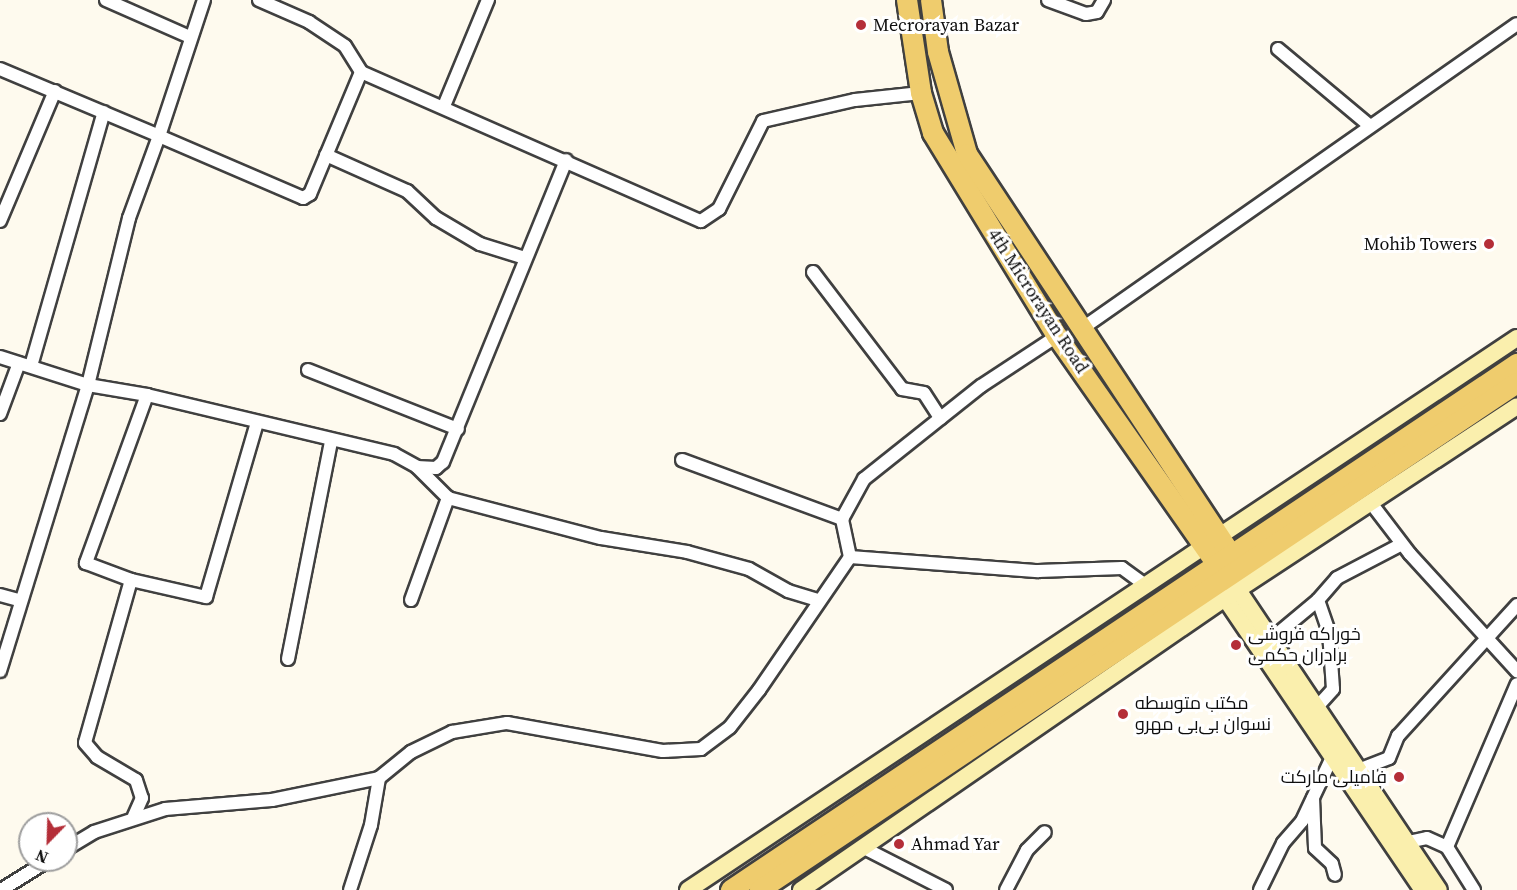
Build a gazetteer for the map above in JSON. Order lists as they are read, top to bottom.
{
  "streets": {
    "main road": ["4th Microrayan Road"]
  },
  "places": [
    "Mecrorayan Bazar",
    "Mohib Towers",
    "خوراکه فروشی برادران حکمی",
    "مکتب متوسطه نسوان بی‌بی مهرو",
    "فامیلی مارکت",
    "Ahmad Yar"
  ],
  "north": "bottom left"
}
